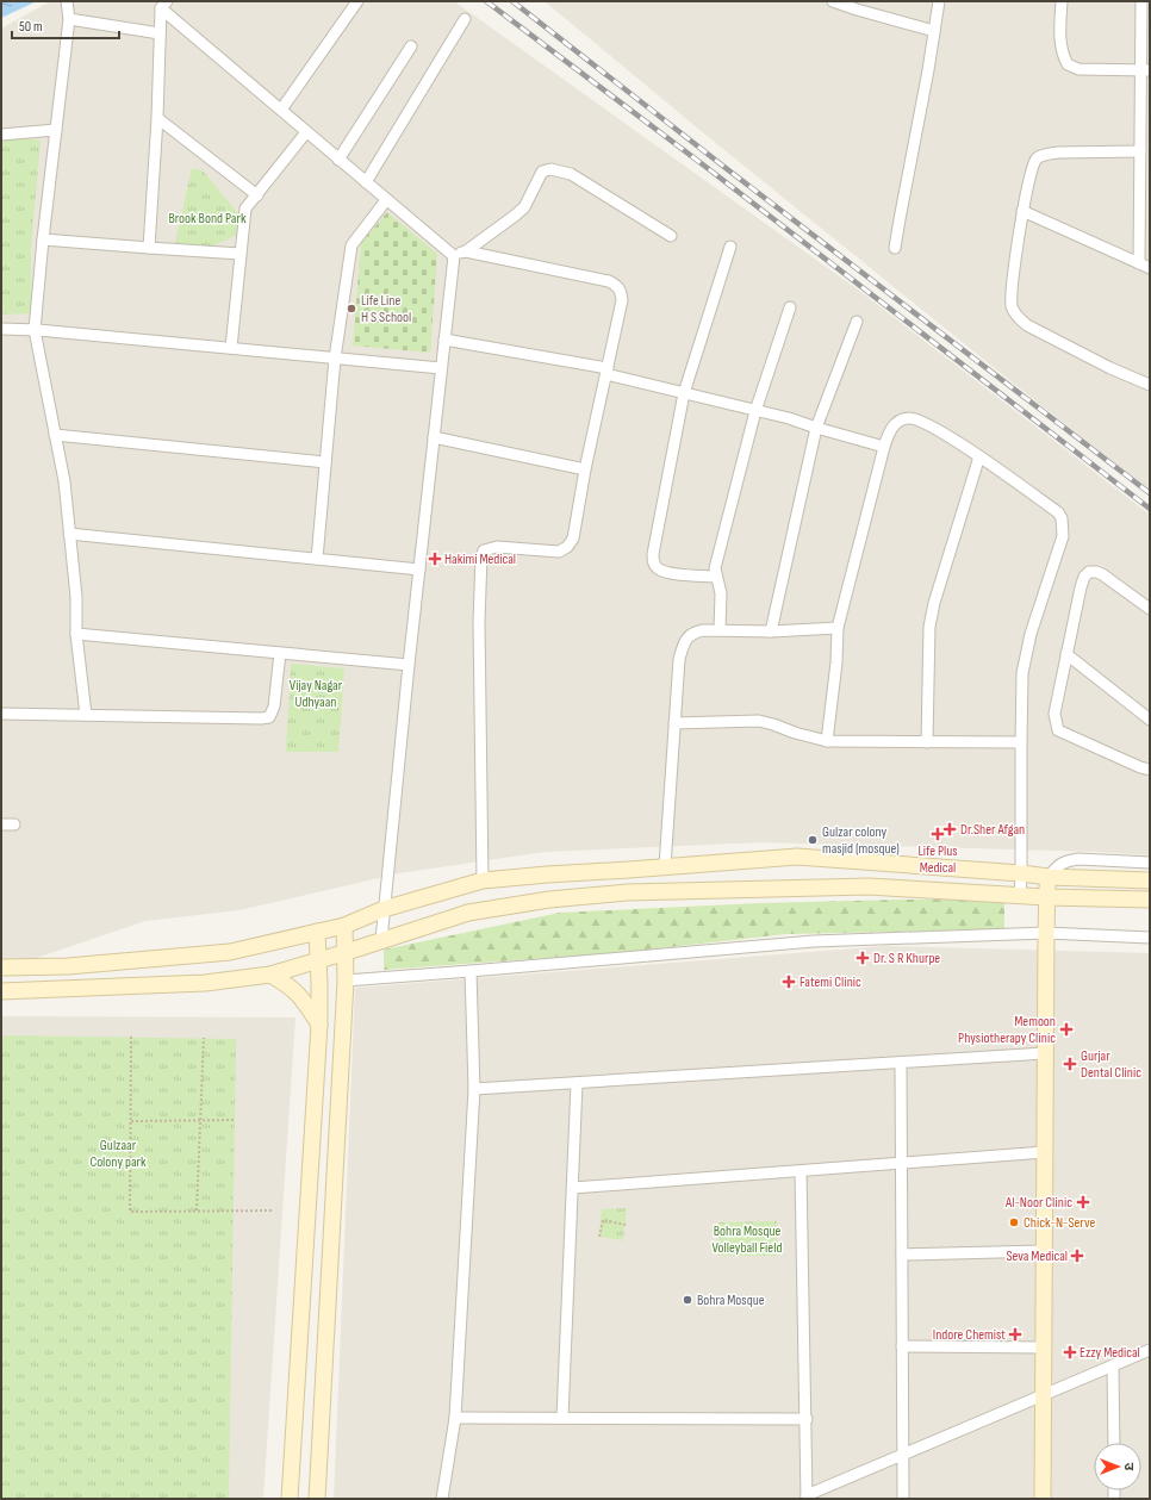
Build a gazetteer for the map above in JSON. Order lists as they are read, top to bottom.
{
  "parks": [
    "Brook Bond Park",
    "Vijay Nagar Udhyaan",
    "Gulzaar Colony park",
    "Bohra Mosque Volleyball Field"
  ],
  "places": {
    "other": [
      "Life Line H S School",
      "Gulzar colony masjid (mosque)",
      "Chick-N-Serve",
      "Bohra Mosque"
    ],
    "health": [
      "Hakimi Medical",
      "Dr.Sher Afgan",
      "Life Plus Medical",
      "Dr. S R Khurpe",
      "Fatemi Clinic",
      "Memoon Physiotherapy Clinic",
      "Gurjar Dental Clinic",
      "Al-Noor Clinic",
      "Seva Medical",
      "Indore Chemist",
      "Ezzy Medical"
    ]
  },
  "scale_bar": "50 m",
  "north": "right"
}
